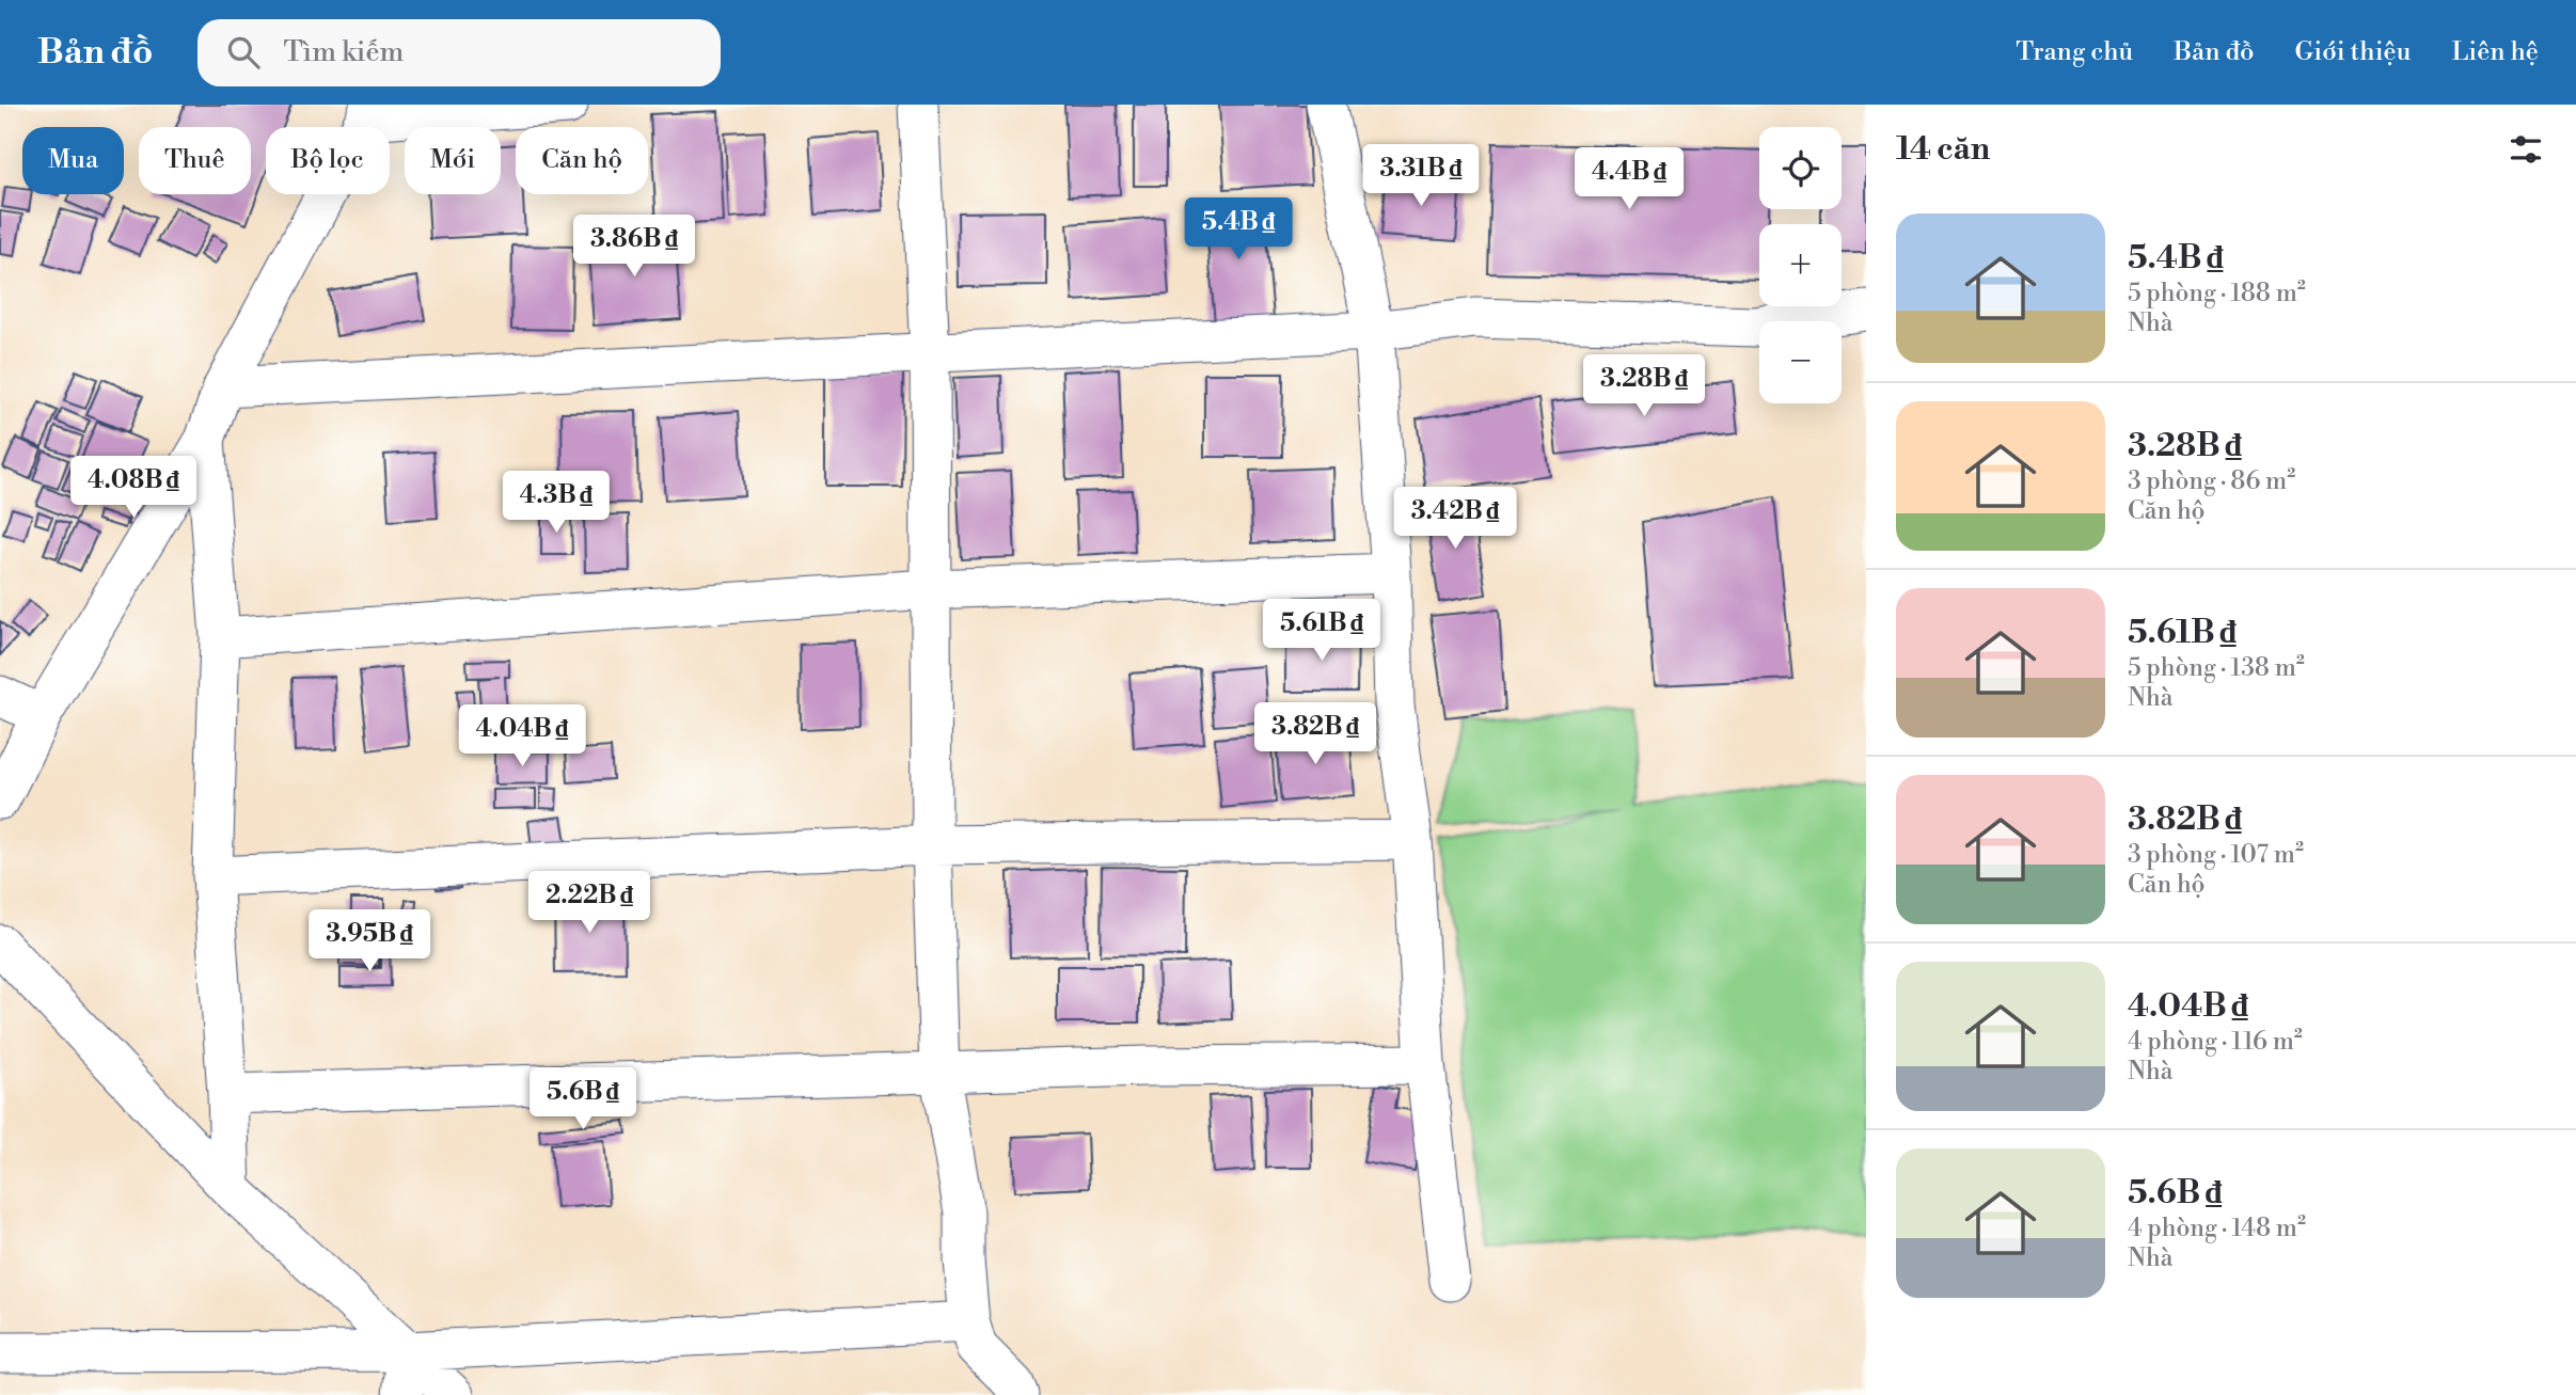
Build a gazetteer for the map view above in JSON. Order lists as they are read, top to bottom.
{
  "page": {
    "header": "Bản đồ",
    "search": "Tìm kiếm",
    "nav": [
      "Trang chủ",
      "Bản đồ",
      "Giới thiệu",
      "Liên hệ"
    ],
    "heading": "14 căn",
    "map_buttons": ["+", "−"],
    "chip": [
      "Mua",
      "Thuê",
      "Bộ lọc",
      "Mới",
      "Căn hộ"
    ],
    "price": [
      "3.31B ₫",
      "4.4B ₫",
      "5.4B ₫",
      "3.86B ₫",
      "3.28B ₫",
      "4.08B ₫",
      "4.3B ₫",
      "3.42B ₫",
      "5.61B ₫",
      "3.82B ₫",
      "4.04B ₫",
      "2.22B ₫",
      "3.95B ₫",
      "5.6B ₫"
    ],
    "list": [
      {
        "name": "5.4B ₫",
        "note": "5 phòng · 188 m² · Nhà"
      },
      {
        "name": "3.28B ₫",
        "note": "3 phòng · 86 m² · Căn hộ"
      },
      {
        "name": "5.61B ₫",
        "note": "5 phòng · 138 m² · Nhà"
      },
      {
        "name": "3.82B ₫",
        "note": "3 phòng · 107 m² · Căn hộ"
      },
      {
        "name": "4.04B ₫",
        "note": "4 phòng · 116 m² · Nhà"
      },
      {
        "name": "5.6B ₫",
        "note": "4 phòng · 148 m² · Nhà"
      }
    ]
  }
}
